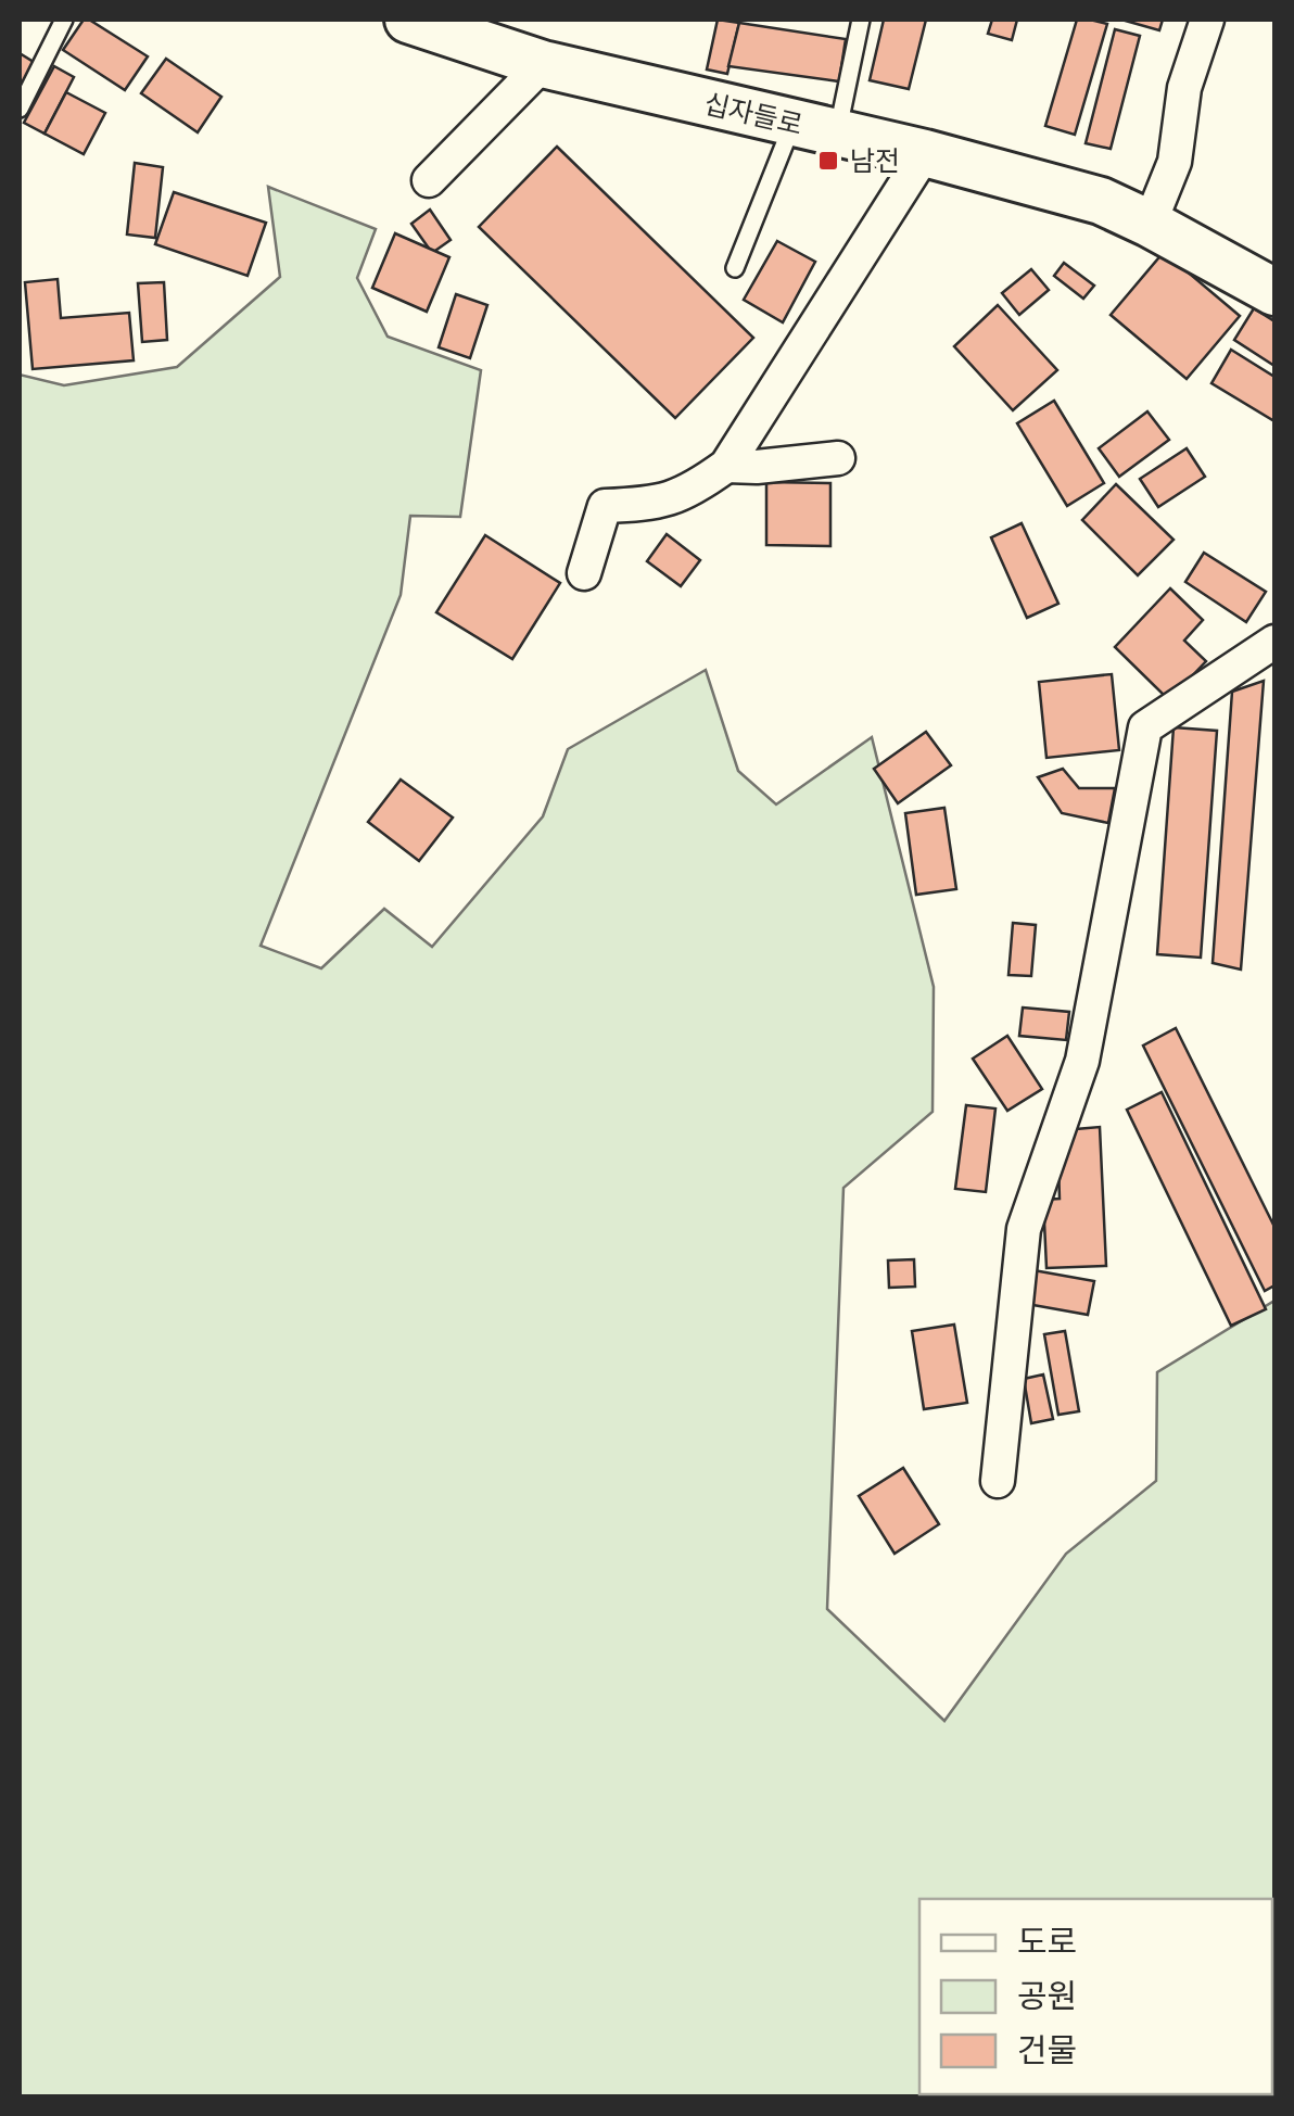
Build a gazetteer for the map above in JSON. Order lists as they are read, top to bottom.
{
  "streets": {
    "main road": ["십자들로"]
  },
  "places": {
    "transit": ["남전"]
  },
  "legend": ["도로", "공원", "건물"]
}
